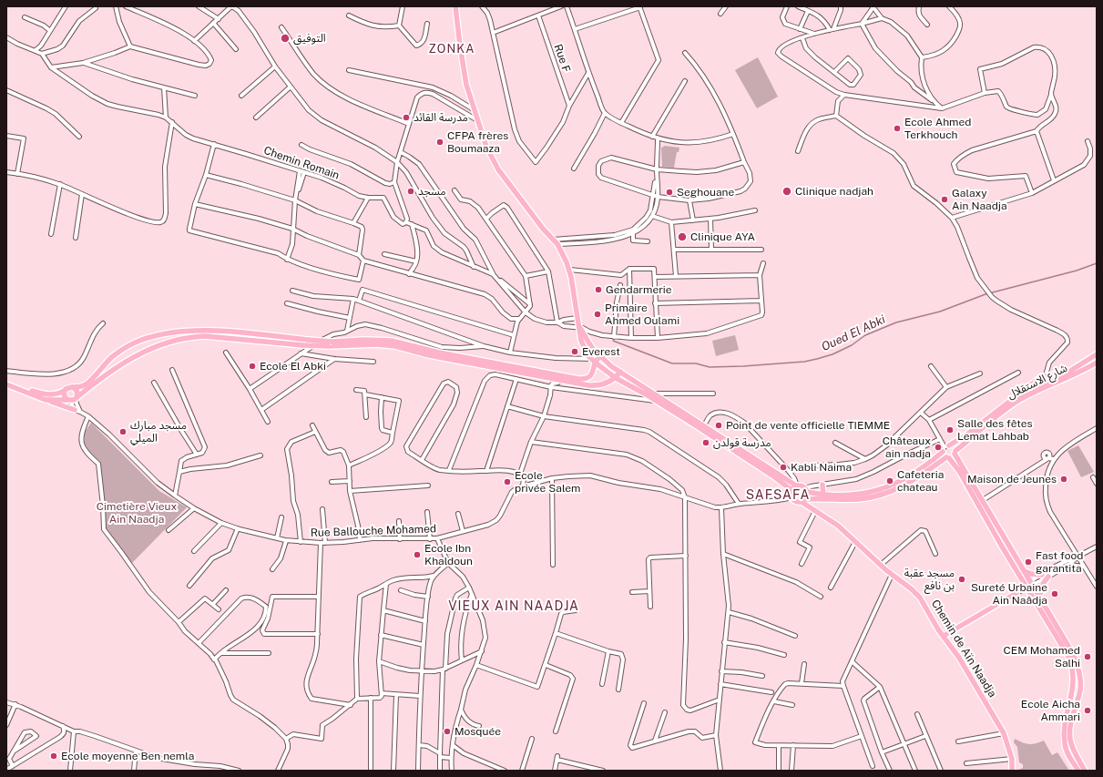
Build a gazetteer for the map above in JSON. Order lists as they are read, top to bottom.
{
  "streets": {
    "main road": ["شارع الاستقلال", "Chemin de Aïn Naadja"],
    "street": ["Rue F", "Chemin Romain", "Rue Ballouche Mohamed"]
  },
  "crossings": [
    ["Rue Ballouche Mohamed", "Chemin de Aïn Naadja"]
  ],
  "districts": ["ZONKA", "SAFSAFA", "VIEUX AIN NAADJA"],
  "water": ["Oued El Abki"],
  "parks": ["Cimetière Vieux Ain Naadja"],
  "places": [
    "التوفيق",
    "مدرسة القائد",
    "Ecole Ahmed Terkhouch",
    "CFPA frères Boumaaza",
    "مسجد",
    "Clinique nadjah",
    "Seghouane",
    "Galaxy Ain Naadja",
    "Clinique AYA",
    "Gendarmerie",
    "Primaire Ahmed Oulami",
    "Everest",
    "Ecole El Abki",
    "Point de vente officielle TIEMME",
    "Salle des fêtes Lemat Lahbab",
    "مسجد مبارك الميلي",
    "مدرسة قولدن",
    "Châteaux ain nadja",
    "Kabli Naima",
    "Maison de Jeunes",
    "Cafeteria chateau",
    "Ecole privée Salem",
    "Ecole Ibn Khaldoun",
    "Fast food garantita",
    "مسجد عقبة بن نافع",
    "Sureté Urbaine Ain Naâdja",
    "CEM Mohamed Salhi",
    "Ecole Aicha Ammari",
    "Mosquée",
    "Ecole moyenne Ben nemla"
  ]
}
